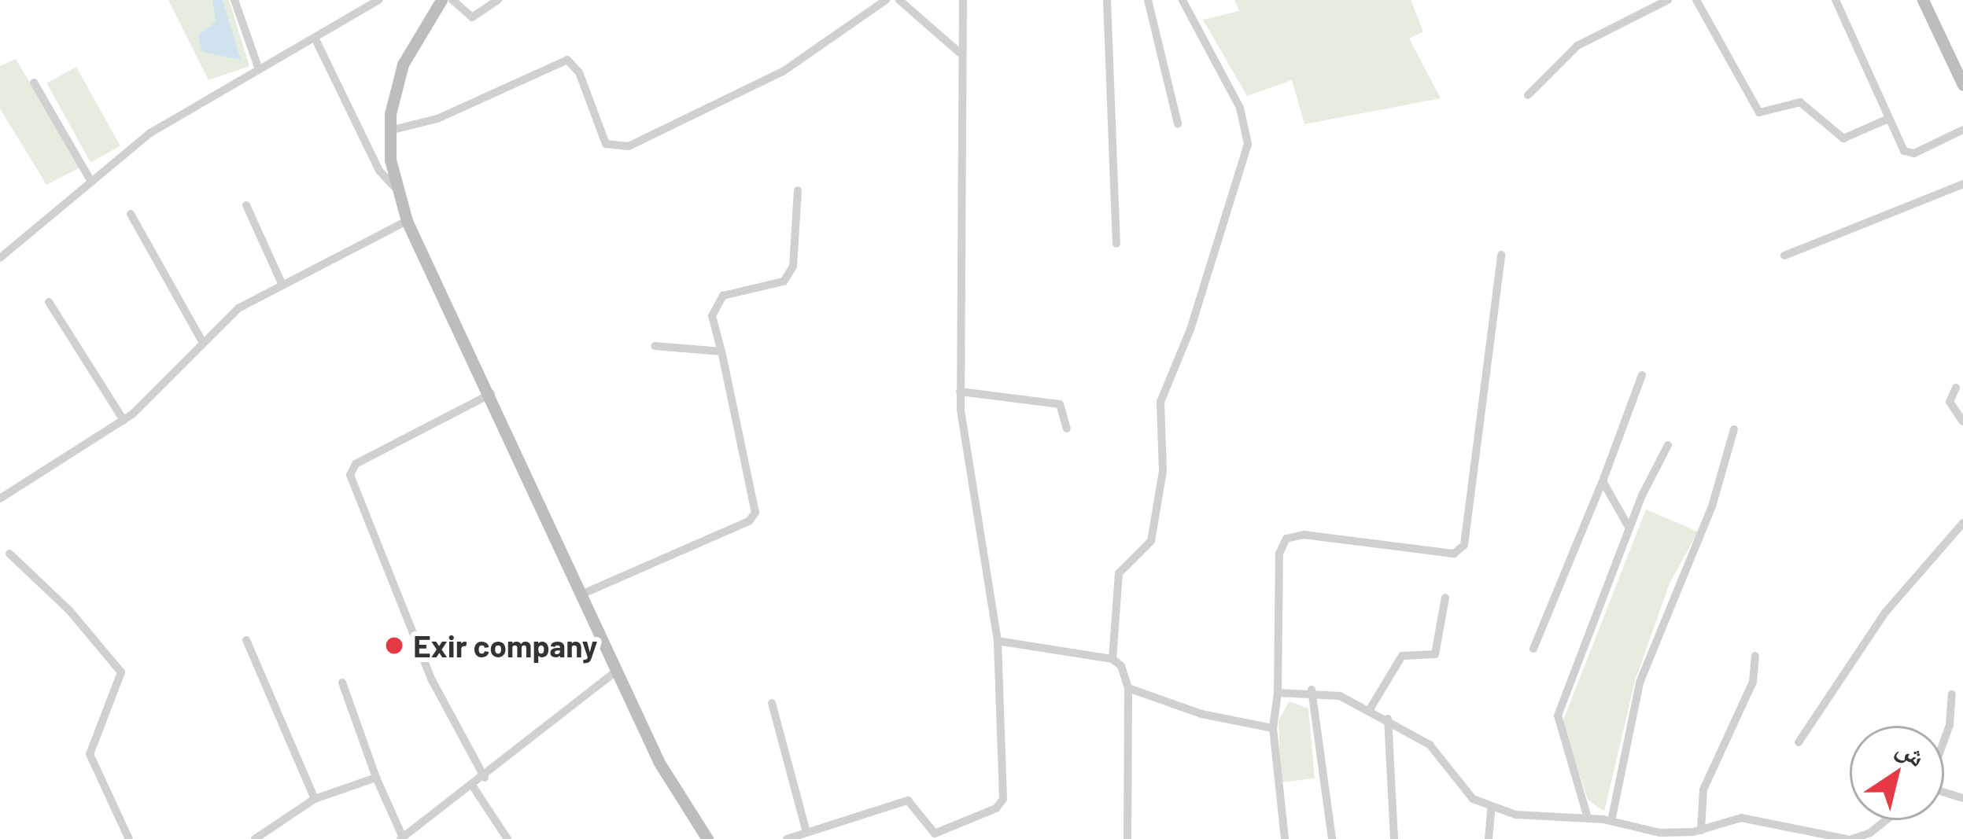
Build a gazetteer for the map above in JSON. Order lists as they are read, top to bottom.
{
  "places": ["Exir company"],
  "north": "top right"
}
